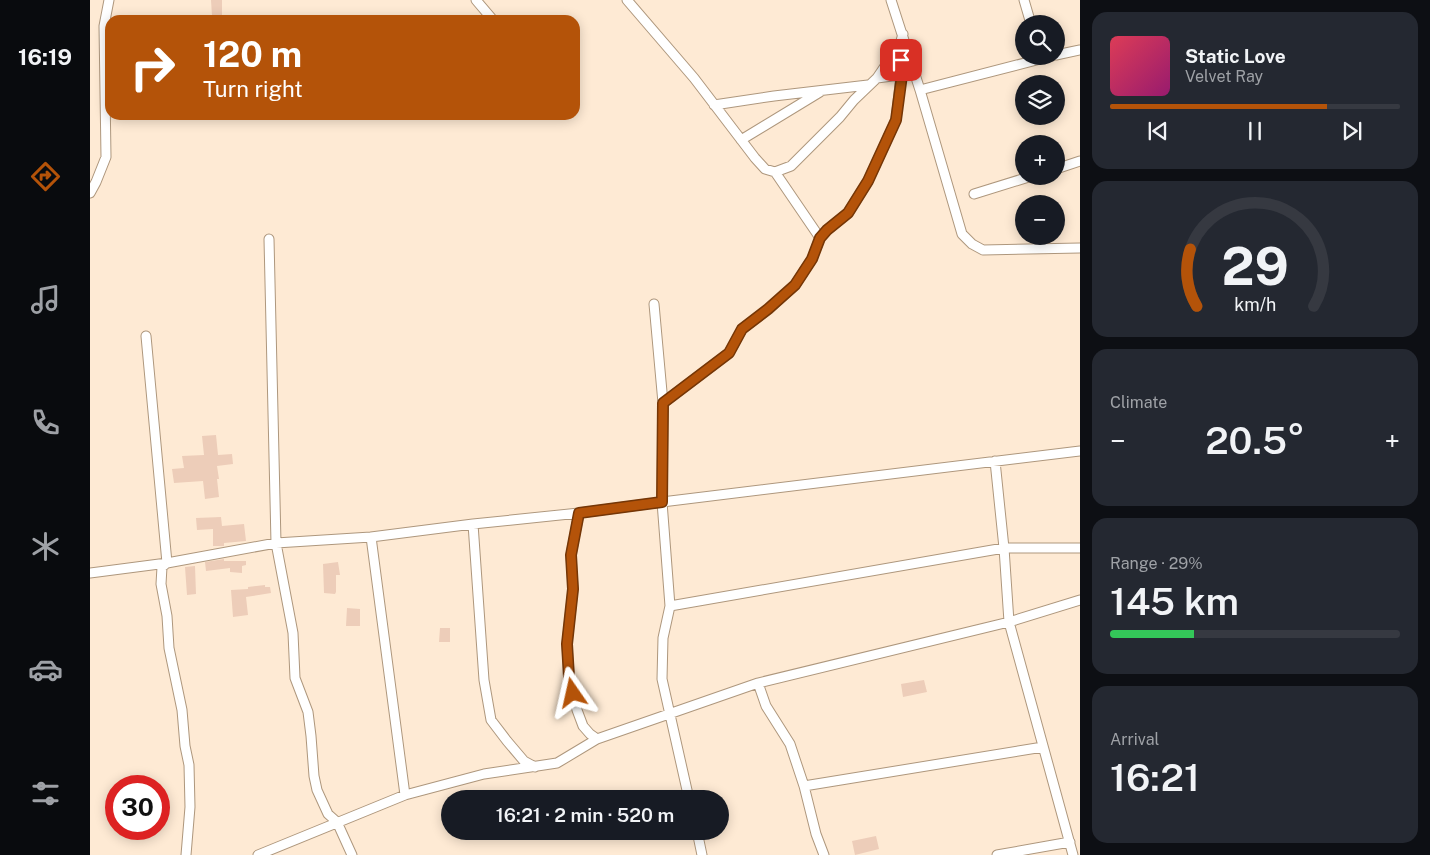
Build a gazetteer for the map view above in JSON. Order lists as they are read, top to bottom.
{
  "page": {
    "tabs": "16:19",
    "map_buttons": ["+", "−"],
    "turn": ["120 m", "Turn right"],
    "song": ["Static Love", "Velvet Ray"],
    "tile": [
      "Climate",
      ["Range · 29%", "145 km"],
      ["Arrival", "16:21"]
    ],
    "heat": ["−", "20.5°", "+"],
    "limit": "30",
    "trip": "16:21 · 2 min · 520 m",
    "gauge": ["29", "km/h"]
  }
}
